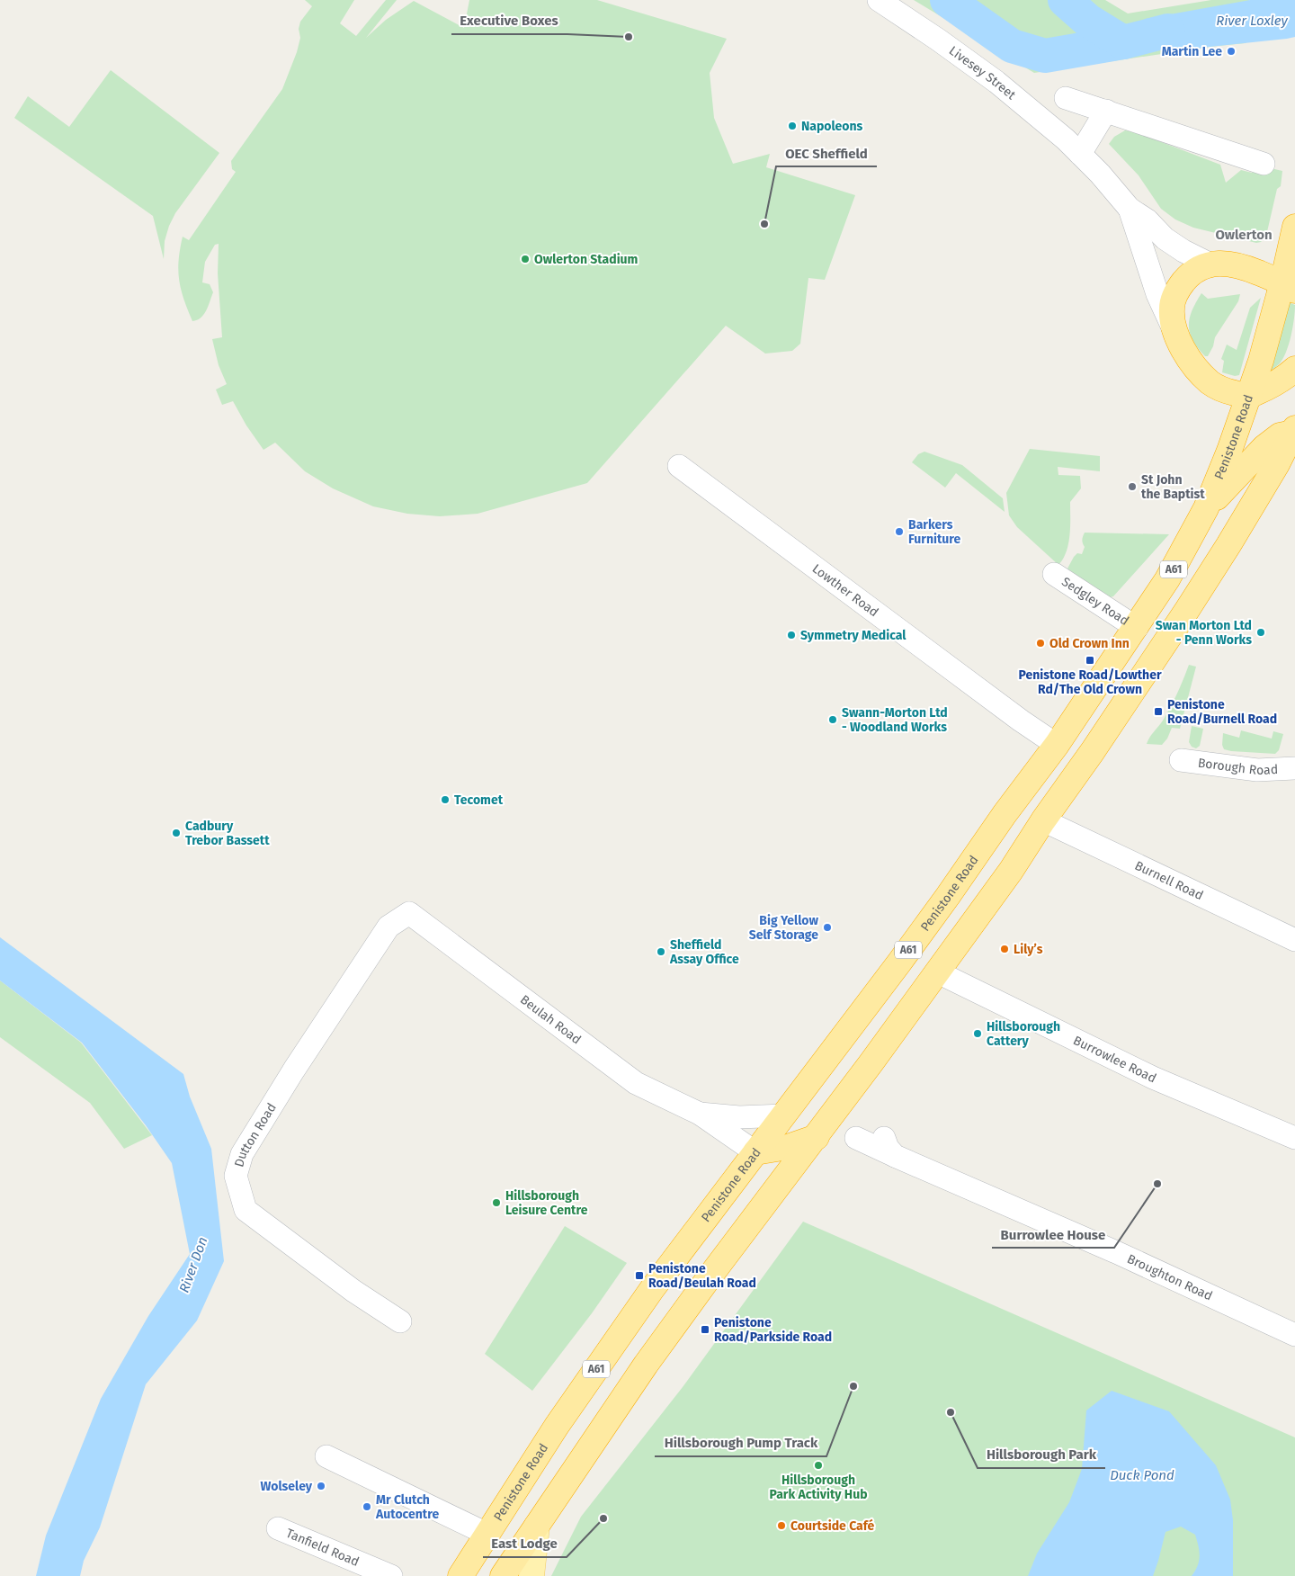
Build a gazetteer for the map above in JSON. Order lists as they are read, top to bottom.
{
  "streets": {
    "highway": ["Penistone Road", "A61"],
    "street": [
      "Livesey Street",
      "Lowther Road",
      "Sedgley Road",
      "Borough Road",
      "Burnell Road",
      "Beulah Road",
      "Burrowlee Road",
      "Dutton Road",
      "Broughton Road",
      "Tanfield Road"
    ]
  },
  "crossings": [
    ["Livesey Street", "Penistone Road"],
    ["Penistone Road", "Lowther Road"],
    ["Penistone Road", "Sedgley Road"],
    ["Penistone Road", "Beulah Road"],
    ["A61", "Burnell Road"],
    ["A61", "Burrowlee Road"],
    ["Beulah Road", "Dutton Road"]
  ],
  "districts": ["Owlerton"],
  "water": ["River Loxley", "River Don", "Duck Pond"],
  "places": {
    "other": [
      "Executive Boxes",
      "Martin Lee",
      "Napoleons",
      "OEC Sheffield",
      "Owlerton Stadium",
      "St John the Baptist",
      "Barkers Furniture",
      "Swan Morton Ltd - Penn Works",
      "Symmetry Medical",
      "Old Crown Inn",
      "Swann-Morton Ltd - Woodland Works",
      "Tecomet",
      "Cadbury Trebor Bassett",
      "Big Yellow Self Storage",
      "Lily’s",
      "Sheffield Assay Office",
      "Hillsborough Cattery",
      "Burrowlee House",
      "Hillsborough Leisure Centre",
      "Hillsborough Pump Track",
      "Hillsborough Park",
      "Hillsborough Park Activity Hub",
      "Wolseley",
      "Mr Clutch Autocentre",
      "East Lodge",
      "Courtside Café"
    ],
    "transit": [
      "Penistone Road/Lowther Rd/The Old Crown",
      "Penistone Road/Burnell Road",
      "Penistone Road/Beulah Road",
      "Penistone Road/Parkside Road"
    ]
  }
}
